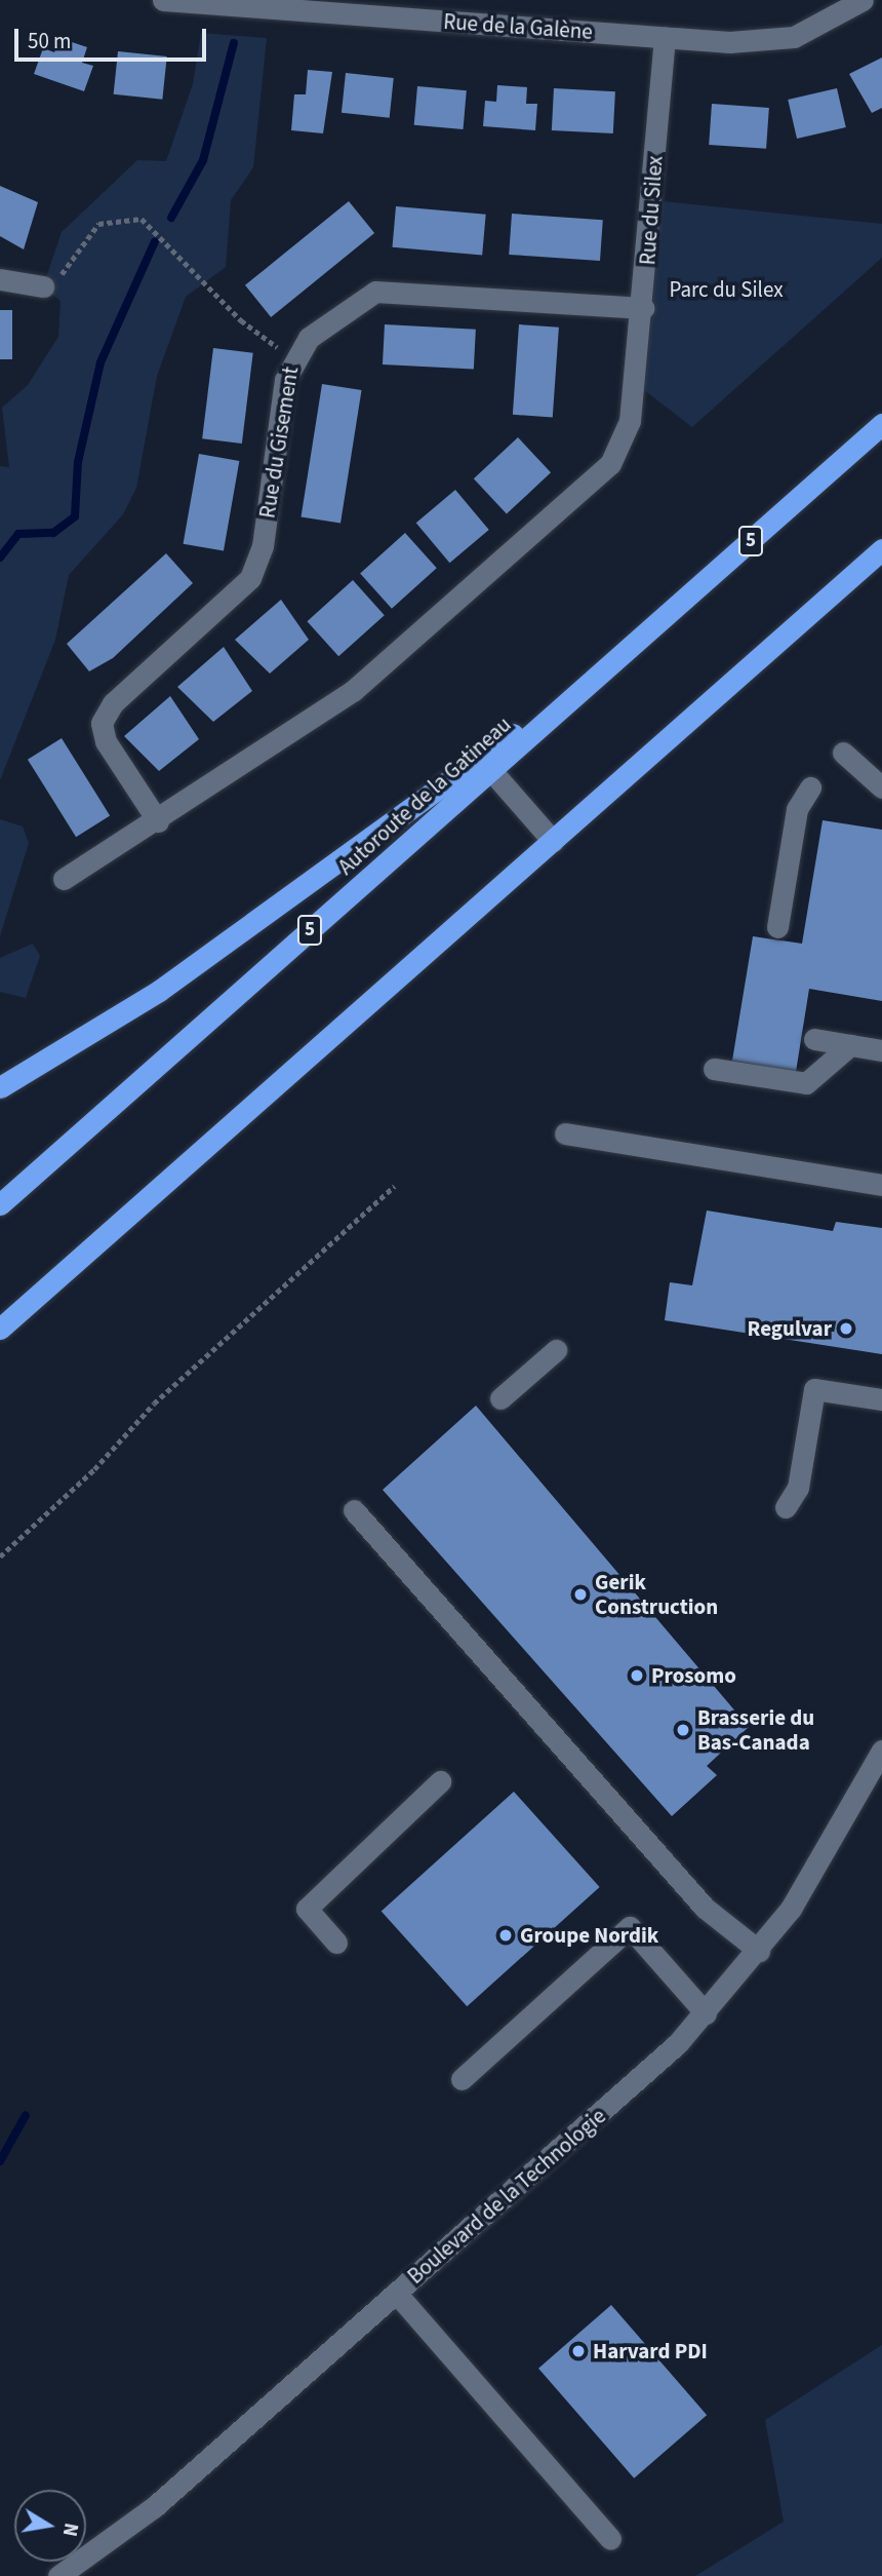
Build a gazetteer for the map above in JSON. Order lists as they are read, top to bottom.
{
  "streets": {
    "highway": ["5", "Autoroute de la Gatineau"],
    "street": [
      "Rue de la Galène",
      "Rue du Silex",
      "Rue du Gisement",
      "Boulevard de la Technologie"
    ]
  },
  "crossings": [
    ["Rue de la Galène", "Rue du Silex"],
    ["Rue du Silex", "Rue du Gisement"],
    ["5", "Autoroute de la Gatineau"]
  ],
  "parks": ["Parc du Silex"],
  "places": [
    "Regulvar",
    "Gerik Construction",
    "Prosomo",
    "Brasserie du Bas-Canada",
    "Groupe Nordik",
    "Harvard PDI"
  ],
  "scale_bar": "50 m",
  "north": "right"
}
